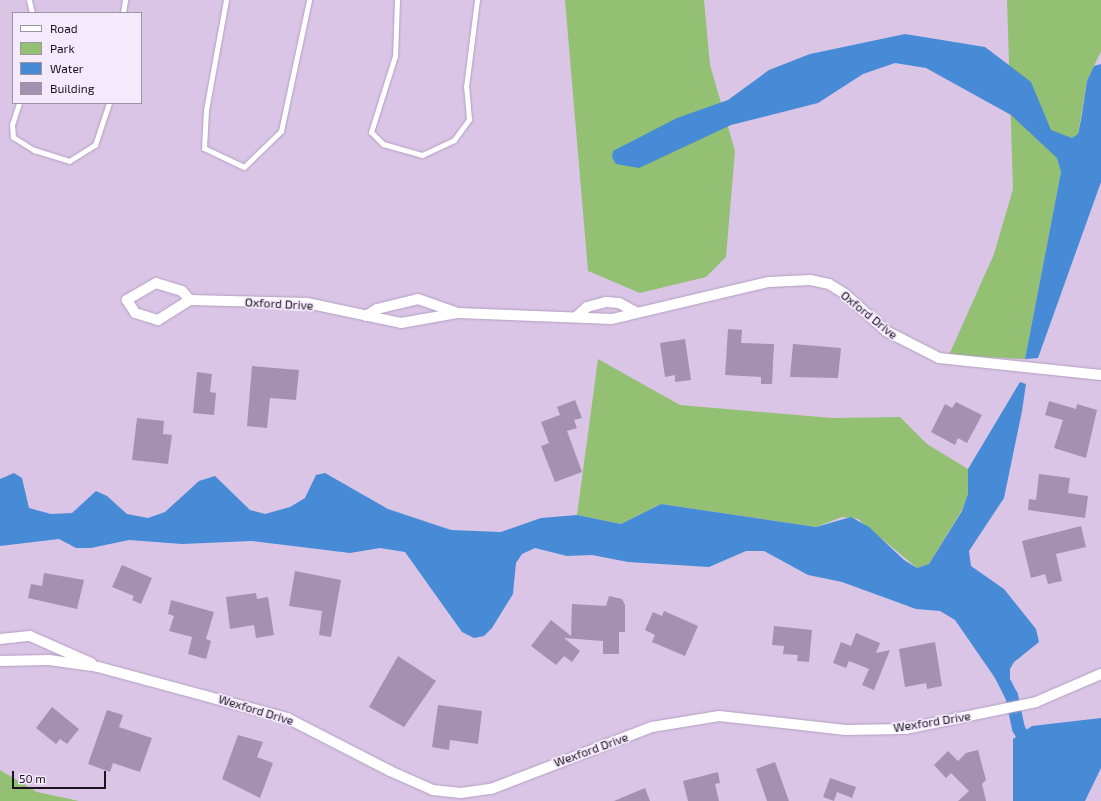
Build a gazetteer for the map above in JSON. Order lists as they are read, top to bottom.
{
  "streets": {
    "street": ["Oxford Drive", "Wexford Drive"]
  },
  "legend": [
    "Road",
    "Park",
    "Water",
    "Building"
  ],
  "scale_bar": "50 m"
}
